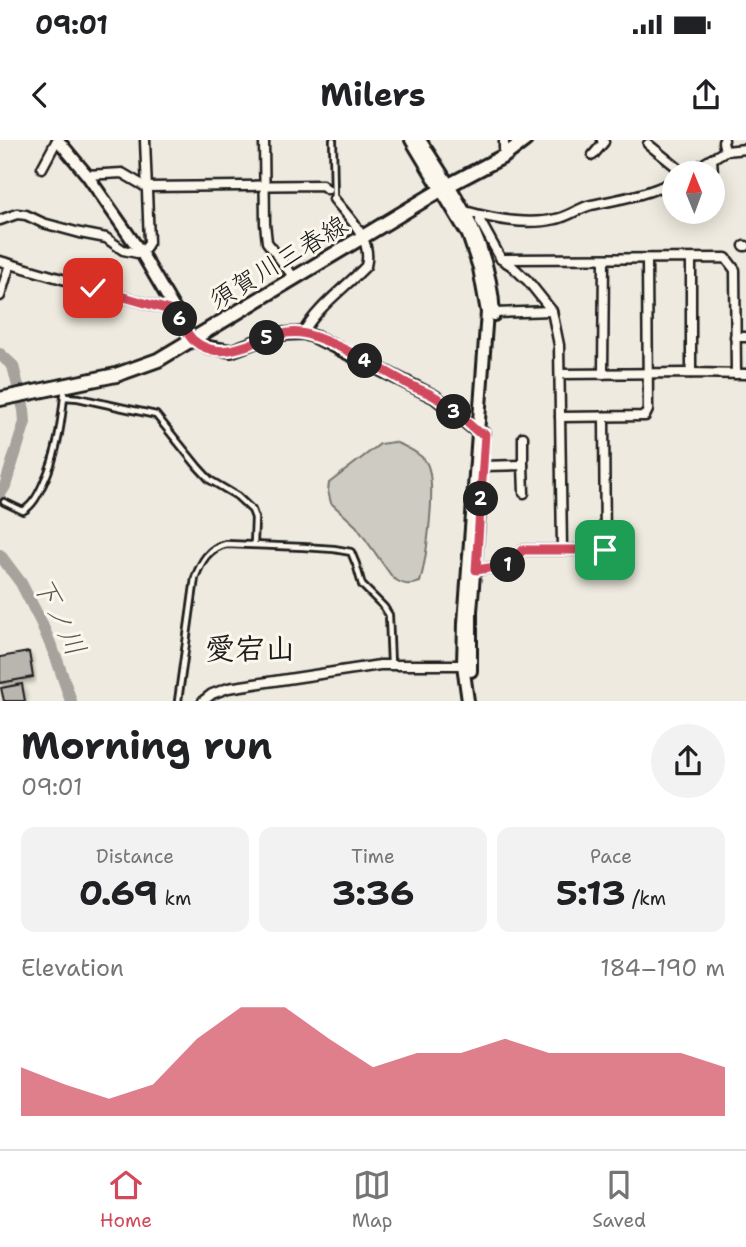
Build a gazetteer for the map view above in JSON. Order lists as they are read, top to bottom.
{
  "streets": {
    "main road": ["須賀川三春線"]
  },
  "districts": ["愛宕山"],
  "water": ["下ノ川"],
  "north": "top",
  "page": {
    "status": "09:01",
    "header": "Milers",
    "pins": [
      "6",
      "5",
      "4",
      "3",
      "2",
      "1"
    ],
    "heading": ["Morning run", "09:01"],
    "stats": [
      ["Distance", "0.69 km"],
      ["Time", "3:36"],
      ["Pace", "5:13 /km"]
    ],
    "chart": ["Elevation", "184–190 m"],
    "tabs": ["Home", "Map", "Saved"]
  }
}
